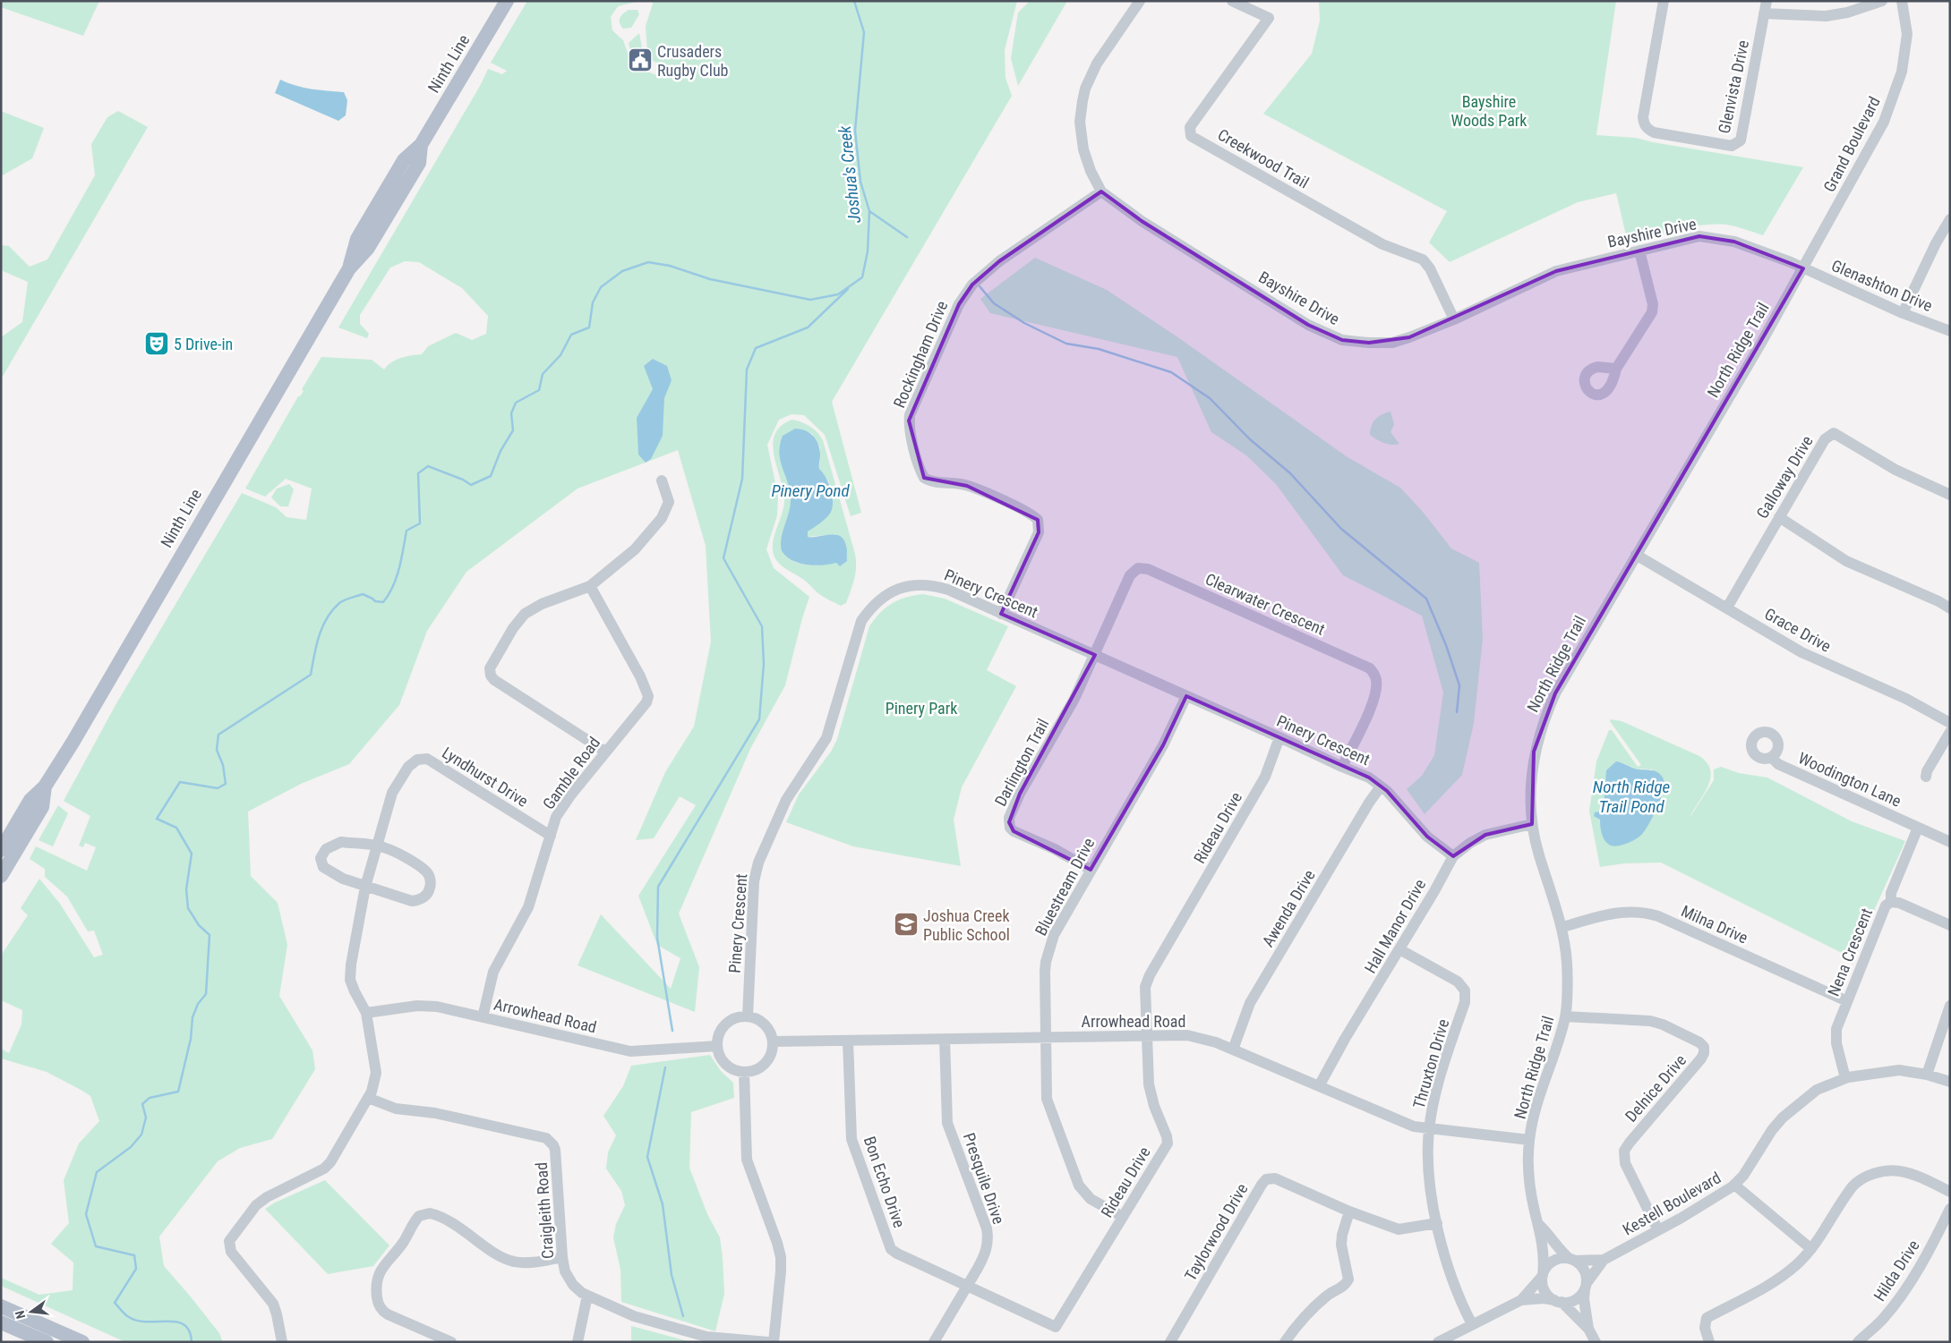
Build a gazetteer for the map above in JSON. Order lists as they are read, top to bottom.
{
  "streets": {
    "main road": ["Ninth Line"],
    "street": [
      "Glenvista Drive",
      "Grand Boulevard",
      "Creekwood Trail",
      "Bayshire Drive",
      "Glenashton Drive",
      "North Ridge Trail",
      "Rockingham Drive",
      "Galloway Drive",
      "Pinery Crescent",
      "Clearwater Crescent",
      "Grace Drive",
      "Darlington Trail",
      "Gamble Road",
      "Lyndhurst Drive",
      "Woodington Lane",
      "Rideau Drive",
      "Bluestream Drive",
      "Awenda Drive",
      "Milna Drive",
      "Hall Manor Drive",
      "Nena Crescent",
      "Arrowhead Road",
      "Thruxton Drive",
      "Delnice Drive",
      "Presquile Drive",
      "Bon Echo Drive",
      "Kestell Boulevard",
      "Craigleith Road",
      "Taylorwood Drive",
      "Hilda Drive"
    ]
  },
  "crossings": [
    ["Grand Boulevard", "Bayshire Drive"],
    ["Grand Boulevard", "Glenashton Drive"],
    ["Grand Boulevard", "North Ridge Trail"],
    ["Creekwood Trail", "Bayshire Drive"],
    ["Bayshire Drive", "Glenashton Drive"],
    ["Bayshire Drive", "North Ridge Trail"],
    ["Bayshire Drive", "Rockingham Drive"],
    ["Glenashton Drive", "North Ridge Trail"],
    ["North Ridge Trail", "Grace Drive"],
    ["North Ridge Trail", "Milna Drive"],
    ["North Ridge Trail", "Hall Manor Drive"],
    ["North Ridge Trail", "Arrowhead Road"],
    ["North Ridge Trail", "Delnice Drive"],
    ["North Ridge Trail", "Kestell Boulevard"],
    ["Rockingham Drive", "Pinery Crescent"],
    ["Galloway Drive", "Grace Drive"],
    ["Pinery Crescent", "Clearwater Crescent"],
    ["Pinery Crescent", "Darlington Trail"],
    ["Pinery Crescent", "Rideau Drive"],
    ["Pinery Crescent", "Bluestream Drive"],
    ["Pinery Crescent", "Awenda Drive"],
    ["Pinery Crescent", "Hall Manor Drive"],
    ["Pinery Crescent", "Arrowhead Road"],
    ["Clearwater Crescent", "Darlington Trail"],
    ["Darlington Trail", "Bluestream Drive"],
    ["Gamble Road", "Lyndhurst Drive"],
    ["Gamble Road", "Arrowhead Road"],
    ["Lyndhurst Drive", "Arrowhead Road"],
    ["Lyndhurst Drive", "Craigleith Road"],
    ["Rideau Drive", "Bluestream Drive"],
    ["Rideau Drive", "Arrowhead Road"],
    ["Rideau Drive", "Presquile Drive"],
    ["Rideau Drive", "Bon Echo Drive"],
    ["Bluestream Drive", "Arrowhead Road"],
    ["Awenda Drive", "Arrowhead Road"],
    ["Milna Drive", "Nena Crescent"],
    ["Hall Manor Drive", "Arrowhead Road"],
    ["Hall Manor Drive", "Thruxton Drive"],
    ["Nena Crescent", "Kestell Boulevard"],
    ["Arrowhead Road", "Thruxton Drive"],
    ["Arrowhead Road", "Presquile Drive"],
    ["Arrowhead Road", "Bon Echo Drive"],
    ["Thruxton Drive", "Taylorwood Drive"],
    ["Delnice Drive", "Kestell Boulevard"],
    ["Presquile Drive", "Bon Echo Drive"]
  ],
  "water": ["Joshua's Creek", "Pinery Pond", "North Ridge Trail Pond"],
  "parks": ["Bayshire Woods Park", "Pinery Park"],
  "places": {
    "public building": ["Crusaders Rugby Club"],
    "theatre": ["5 Drive-in"],
    "school or university": ["Joshua Creek Public School"]
  },
  "north": "left"
}
